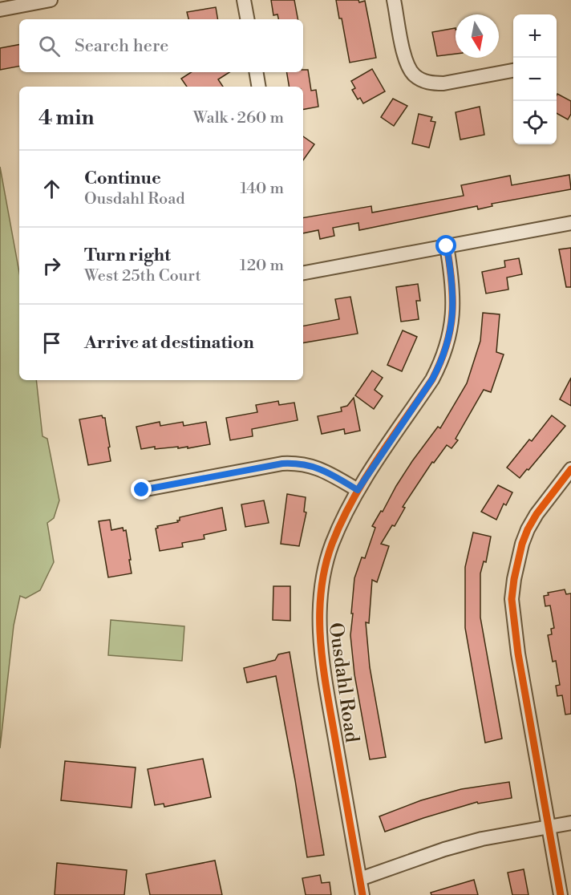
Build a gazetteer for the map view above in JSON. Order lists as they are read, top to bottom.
{
  "streets": {
    "street": ["Ousdahl Road"]
  },
  "north": "bottom",
  "page": {
    "map_buttons": ["+", "−"],
    "search": "Search here",
    "heading": ["4 min", "Walk · 260 m"],
    "list": [
      ["Continue", "Ousdahl Road", "140 m"],
      ["Turn right", "West 25th Court", "120 m"],
      "Arrive at destination"
    ]
  }
}
